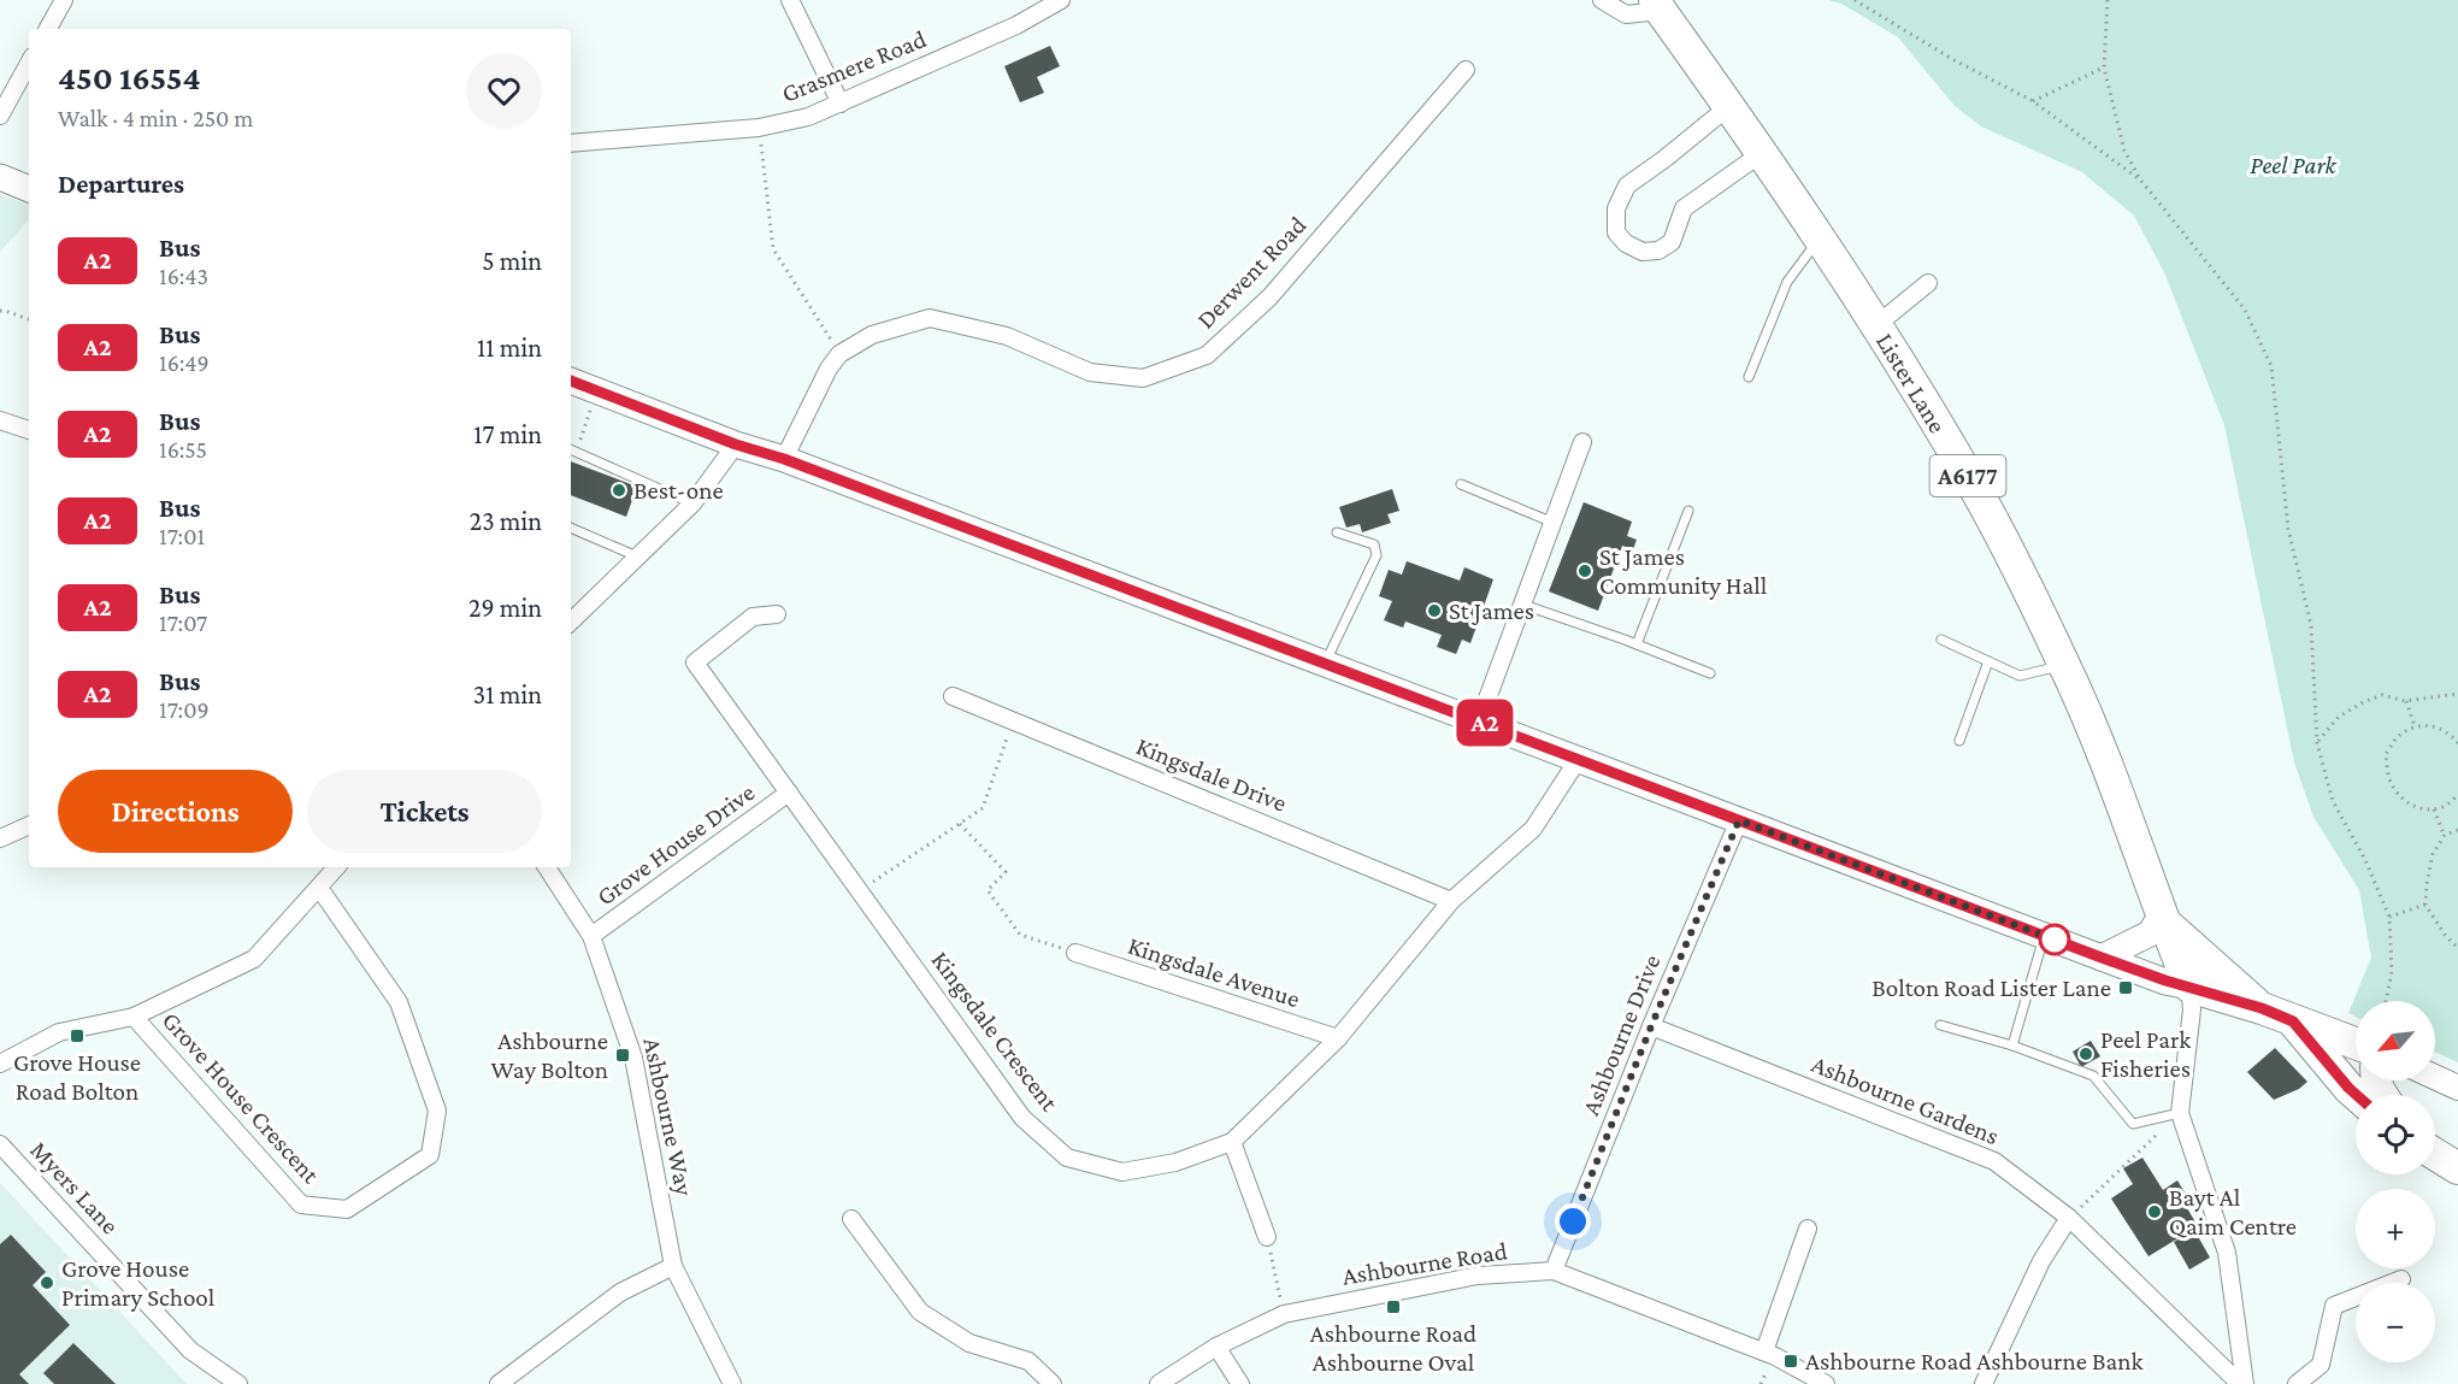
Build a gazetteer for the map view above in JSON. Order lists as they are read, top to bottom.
{
  "streets": {
    "highway": ["Lister Lane", "A6177"],
    "street": [
      "Grasmere Road",
      "Derwent Road",
      "Kingsdale Drive",
      "Grove House Drive",
      "Kingsdale Avenue",
      "Kingsdale Crescent",
      "Ashbourne Drive",
      "Grove House Crescent",
      "Ashbourne Gardens",
      "Ashbourne Way",
      "Myers Lane",
      "Ashbourne Road"
    ]
  },
  "crossings": [
    ["Lister Lane", "A6177"],
    ["Kingsdale Drive", "Kingsdale Crescent"],
    ["Grove House Drive", "Kingsdale Crescent"],
    ["Grove House Drive", "Ashbourne Way"],
    ["Kingsdale Avenue", "Kingsdale Crescent"],
    ["Ashbourne Drive", "Ashbourne Gardens"],
    ["Ashbourne Drive", "Ashbourne Road"]
  ],
  "parks": ["Peel Park"],
  "places": {
    "other": [
      "Best-one",
      "St James Community Hall",
      "St James",
      "Peel Park Fisheries",
      "Bayt Al Qaim Centre",
      "Grove House Primary School"
    ],
    "transit": [
      "Bolton Road Lister Lane",
      "Grove House Road Bolton",
      "Ashbourne Way Bolton",
      "Ashbourne Road Ashbourne Oval",
      "Ashbourne Road Ashbourne Bank"
    ]
  },
  "lines": ["bus line A2"],
  "north": "bottom left",
  "page": {
    "on_map": "A2",
    "heading": [
      ["450 16554", "Walk · 4 min · 250 m"],
      "Departures"
    ],
    "list": [
      {
        "mark": "A2",
        "name": "Bus",
        "note": "16:43",
        "value": "5 min"
      },
      {
        "mark": "A2",
        "name": "Bus",
        "note": "16:49",
        "value": "11 min"
      },
      {
        "mark": "A2",
        "name": "Bus",
        "note": "16:55",
        "value": "17 min"
      },
      {
        "mark": "A2",
        "name": "Bus",
        "note": "17:01",
        "value": "23 min"
      },
      {
        "mark": "A2",
        "name": "Bus",
        "note": "17:07",
        "value": "29 min"
      },
      {
        "mark": "A2",
        "name": "Bus",
        "note": "17:09",
        "value": "31 min"
      }
    ],
    "buttons": ["Directions", "Tickets"],
    "map_buttons": ["+", "−"]
  }
}
